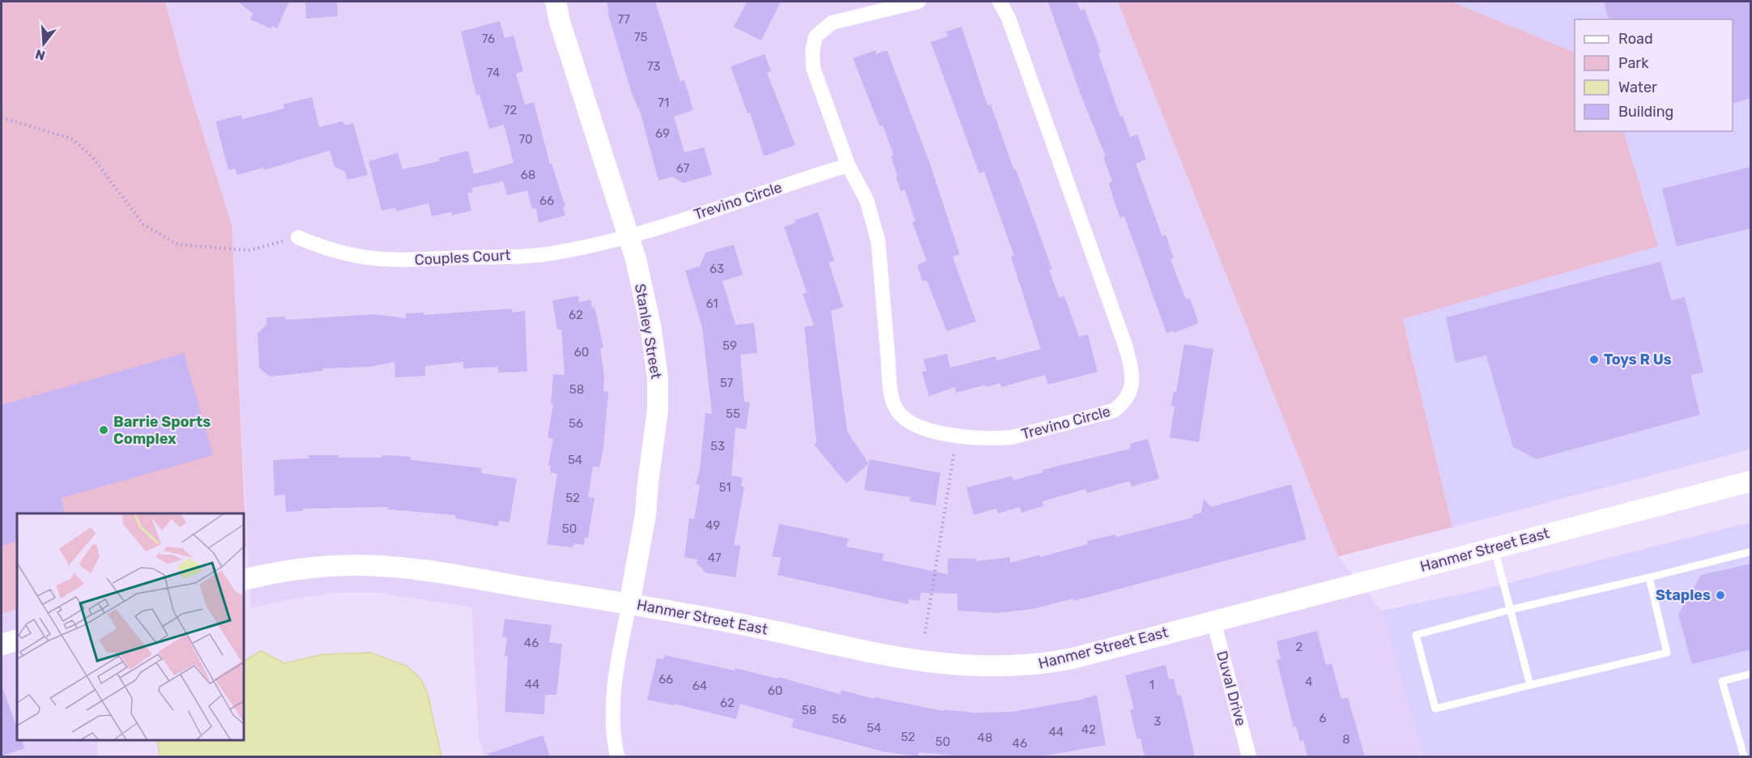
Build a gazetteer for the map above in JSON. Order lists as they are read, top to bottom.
{
  "streets": {
    "street": [
      "Trevino Circle",
      "Couples Court",
      "Stanley Street",
      "Hanmer Street East",
      "Duval Drive"
    ]
  },
  "crossings": [
    ["Trevino Circle", "Couples Court"],
    ["Trevino Circle", "Stanley Street"],
    ["Couples Court", "Stanley Street"],
    ["Stanley Street", "Hanmer Street East"],
    ["Hanmer Street East", "Duval Drive"]
  ],
  "places": ["Toys R Us", "Barrie Sports Complex", "Staples"],
  "house_numbers": [
    "77",
    "75",
    "76",
    "73",
    "74",
    "71",
    "72",
    "69",
    "70",
    "67",
    "68",
    "66",
    "63",
    "61",
    "62",
    "59",
    "60",
    "57",
    "58",
    "55",
    "56",
    "53",
    "54",
    "51",
    "52",
    "49",
    "50",
    "47",
    "46",
    "2",
    "66",
    "4",
    "44",
    "1",
    "64",
    "60",
    "62",
    "58",
    "6",
    "56",
    "3",
    "54",
    "42",
    "44",
    "52",
    "48",
    "8",
    "50",
    "46"
  ],
  "legend": [
    "Road",
    "Park",
    "Water",
    "Building"
  ],
  "north": "bottom"
}
